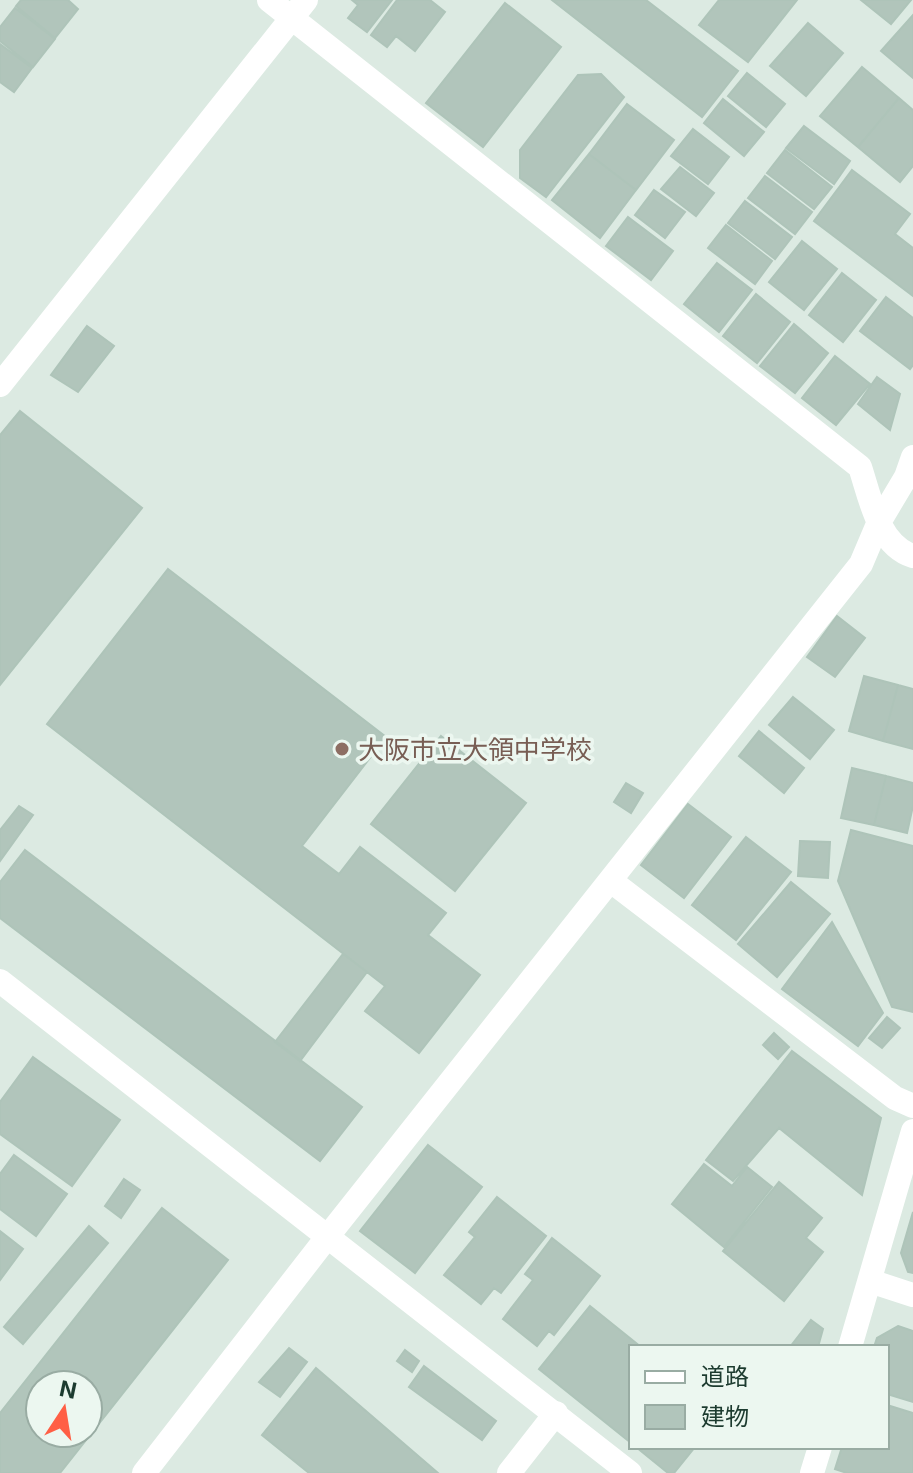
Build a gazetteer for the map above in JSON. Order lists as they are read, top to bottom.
{
  "places": ["大阪市立大領中学校"],
  "legend": ["道路", "建物"],
  "north": "top"
}
